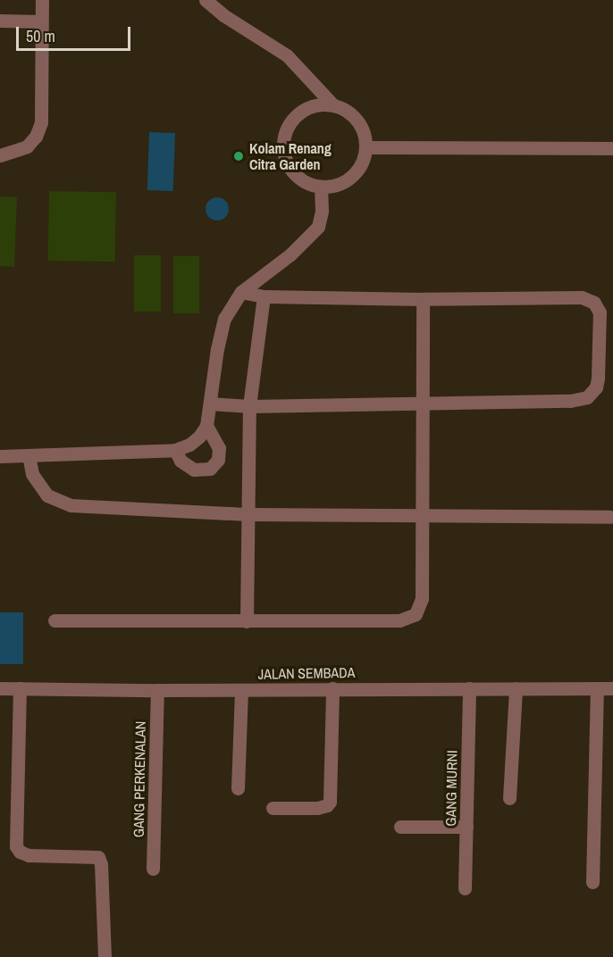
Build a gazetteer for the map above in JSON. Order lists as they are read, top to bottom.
{
  "streets": {
    "street": ["JALAN SEMBADA", "GANG PERKENALAN", "GANG MURNI"]
  },
  "crossings": [
    ["JALAN SEMBADA", "GANG PERKENALAN"],
    ["JALAN SEMBADA", "GANG MURNI"]
  ],
  "places": ["Kolam Renang Citra Garden"],
  "scale_bar": "50 m"
}
